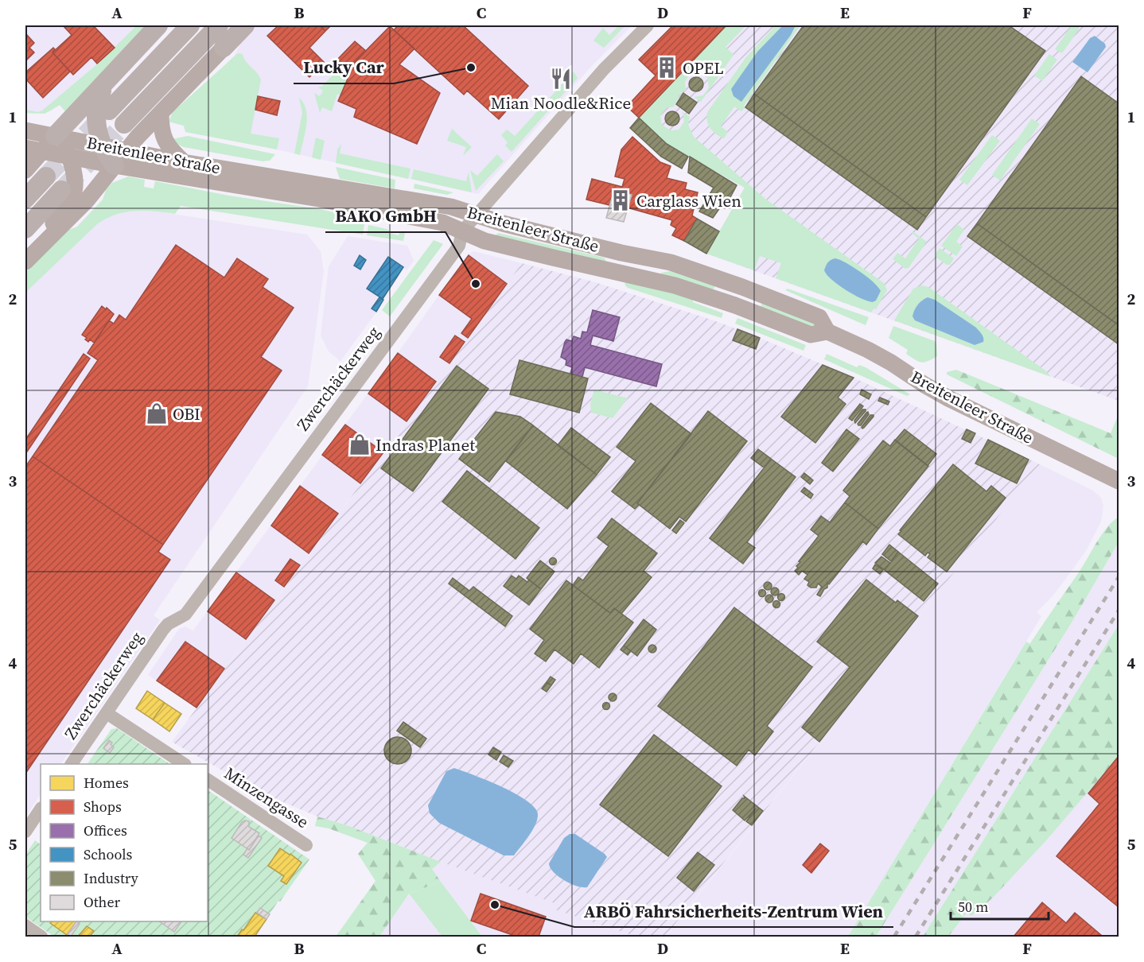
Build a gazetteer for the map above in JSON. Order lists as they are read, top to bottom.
{
  "streets": {
    "main road": ["Breitenleer Straße"],
    "street": ["Zwerchäckerweg", "Minzengasse"]
  },
  "crossings": [
    ["Breitenleer Straße", "Zwerchäckerweg"]
  ],
  "places": {
    "other": ["Lucky Car", "BAKO GmbH", "ARBÖ Fahrsicherheits-Zentrum Wien"],
    "building": ["OPEL", "Carglass Wien"],
    "restaurant": ["Mian Noodle&Rice"],
    "shop": ["OBI", "Indras Planet"]
  },
  "legend": [
    "Homes",
    "Shops",
    "Offices",
    "Schools",
    "Industry",
    "Other"
  ],
  "scale_bar": "50 m",
  "grid": {
    "columns": [
      "A",
      "B",
      "C",
      "D",
      "E",
      "F"
    ],
    "rows": [
      "1",
      "2",
      "3",
      "4",
      "5"
    ]
  }
}
